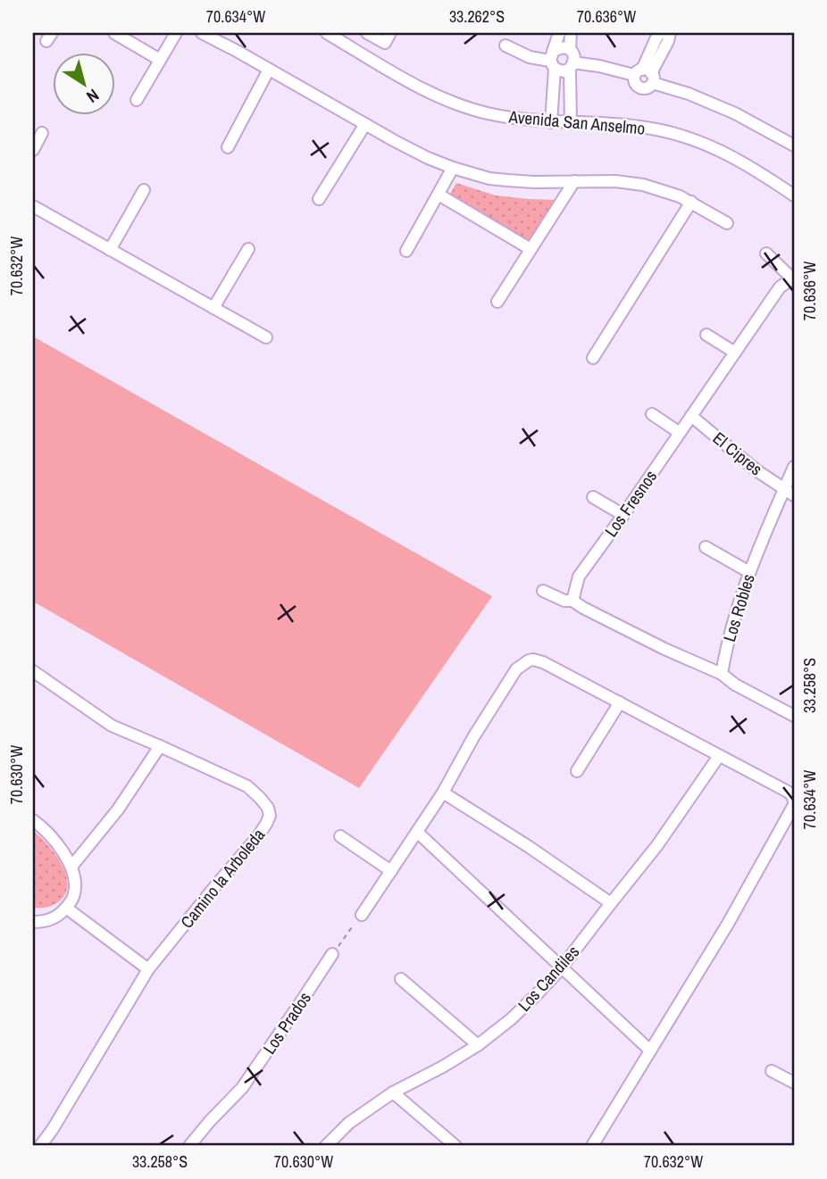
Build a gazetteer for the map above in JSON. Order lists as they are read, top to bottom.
{
  "streets": {
    "street": [
      "Avenida San Anselmo",
      "El Cipres",
      "Los Fresnos",
      "Los Robles",
      "Camino la Arboleda",
      "Los Candiles",
      "Los Prados"
    ]
  },
  "crossings": [
    ["El Cipres", "Los Fresnos"],
    ["El Cipres", "Los Robles"]
  ],
  "north": "bottom right",
  "coordinates": [
    "70.634°W",
    "33.262°S",
    "70.636°W",
    "70.632°W",
    "33.258°S",
    "70.630°W"
  ]
}
